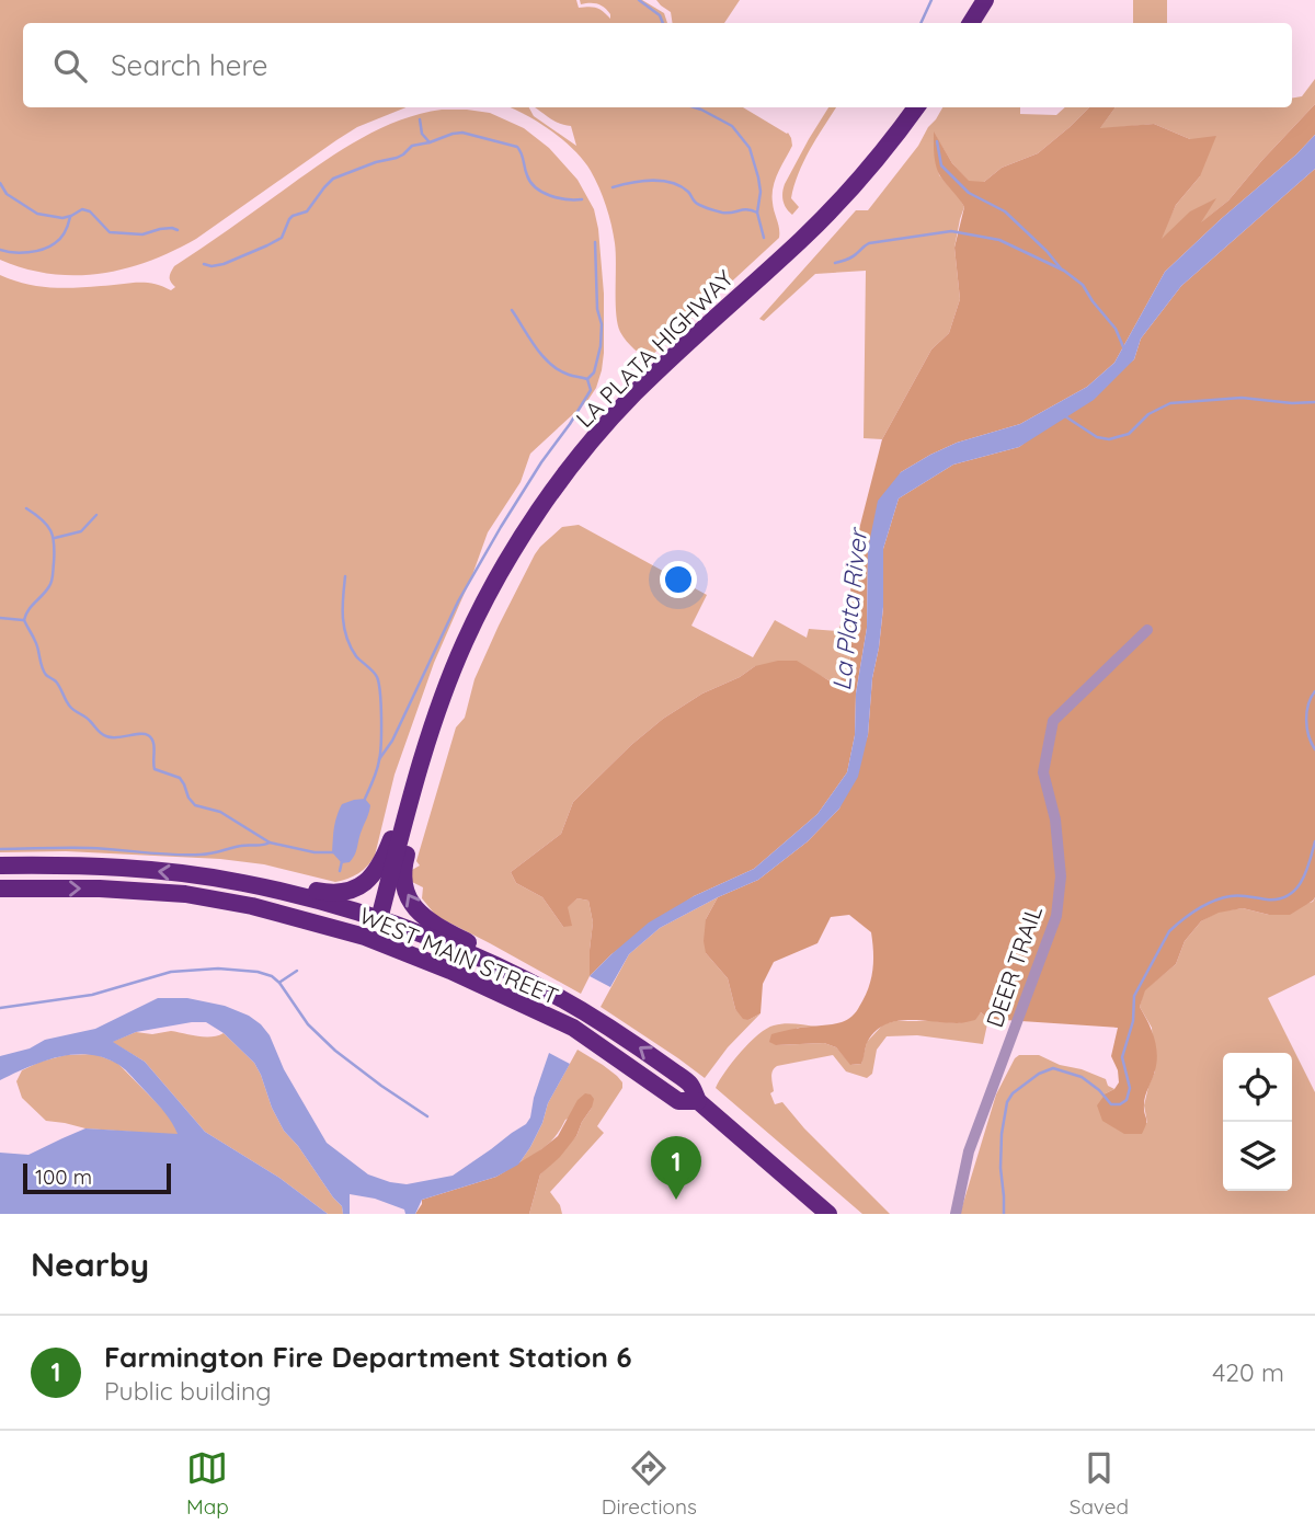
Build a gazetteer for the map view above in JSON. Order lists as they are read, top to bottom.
{
  "streets": {
    "highway": ["LA PLATA HIGHWAY", "WEST MAIN STREET"],
    "street": ["DEER TRAIL"]
  },
  "crossings": [
    ["LA PLATA HIGHWAY", "WEST MAIN STREET"]
  ],
  "water": ["La Plata River"],
  "scale_bar": "100 m",
  "page": {
    "search": "Search here",
    "pins": "1",
    "scale": "100 m",
    "heading": "Nearby",
    "list": [
      {
        "mark": "1",
        "name": "Farmington Fire Department Station 6",
        "note": "Public building",
        "value": "420 m"
      }
    ],
    "nav": ["Map", "Directions", "Saved"]
  }
}
